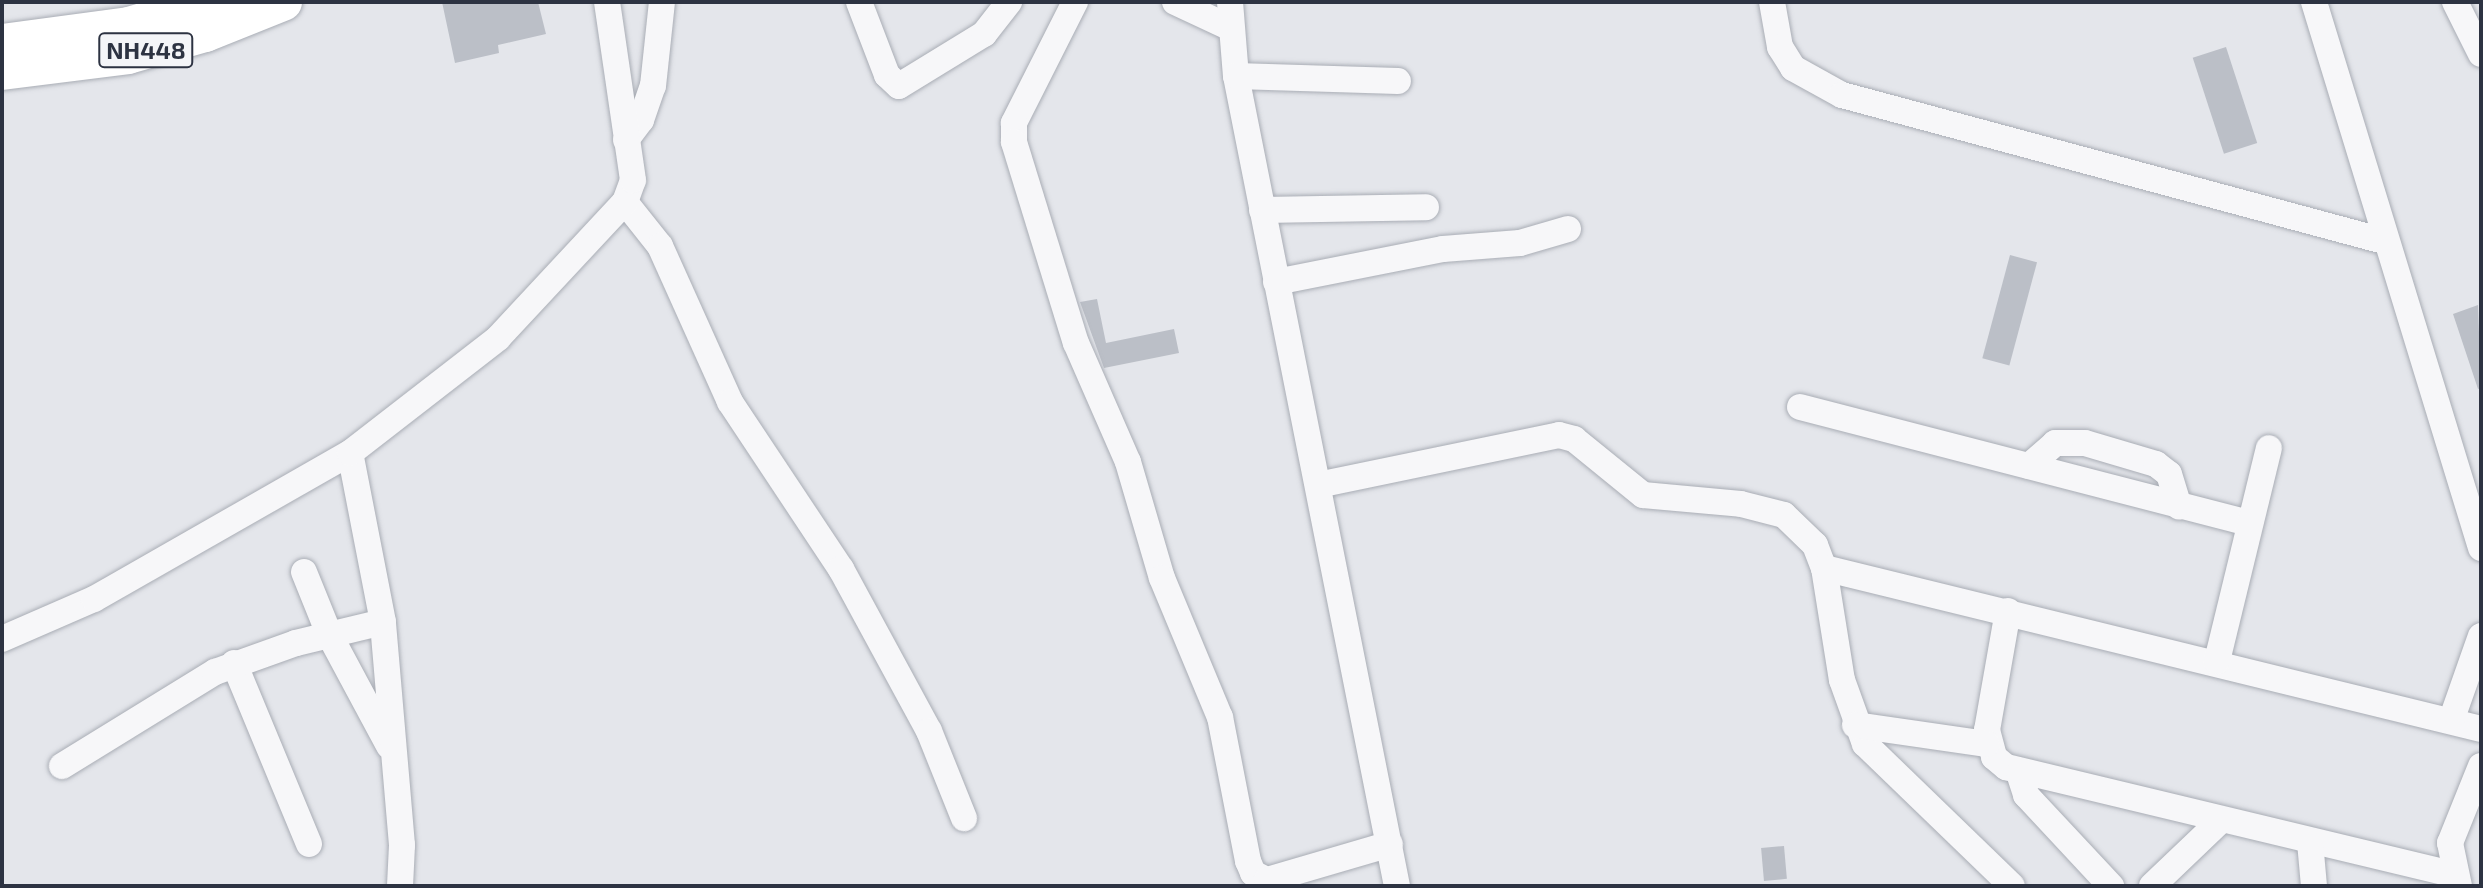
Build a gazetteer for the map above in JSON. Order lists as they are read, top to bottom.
{
  "streets": {
    "highway": ["NH448"]
  }
}
